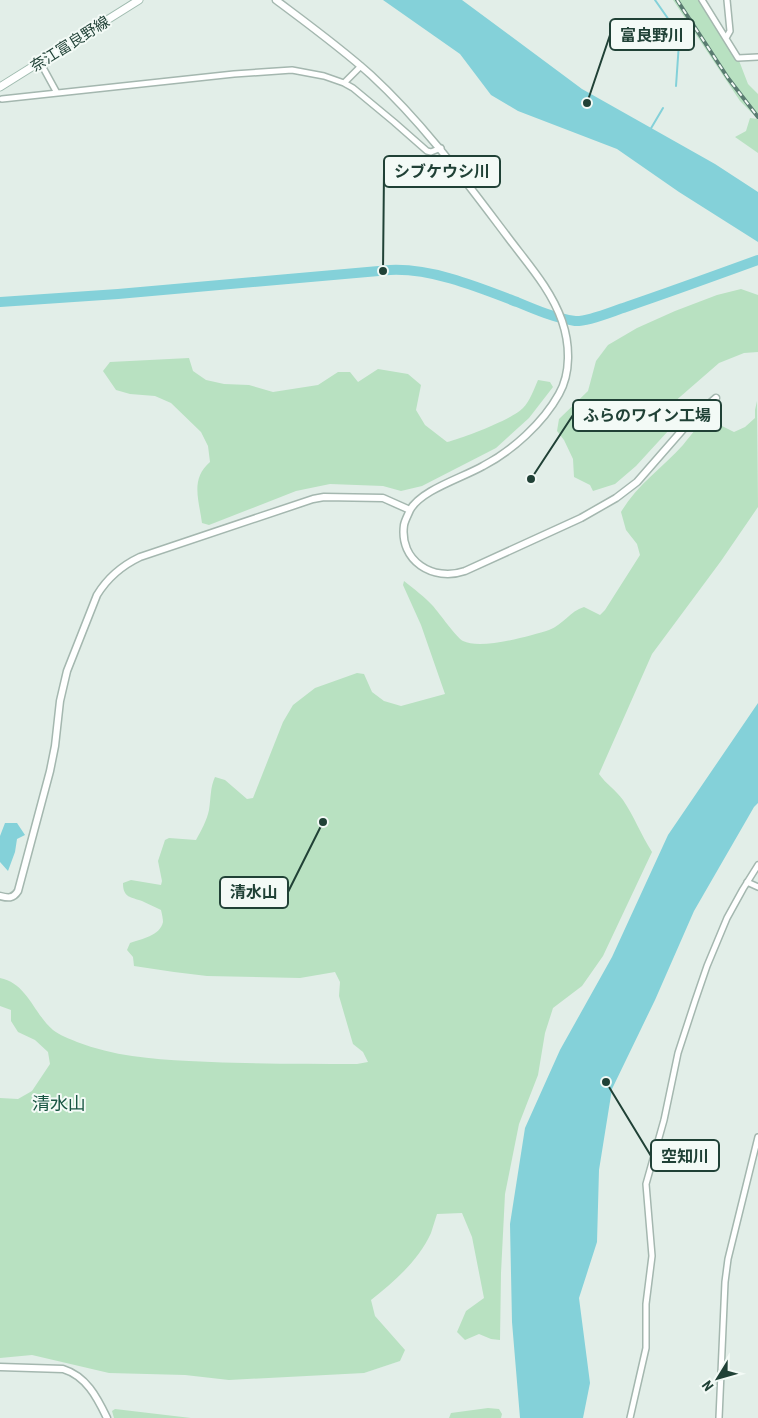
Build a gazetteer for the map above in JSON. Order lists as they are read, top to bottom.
{
  "streets": {
    "main road": ["奈江富良野線"]
  },
  "districts": ["清水山"],
  "places": [
    "富良野川",
    "シブケウシ川",
    "ふらのワイン工場",
    "清水山",
    "空知川"
  ],
  "north": "bottom left"
}
